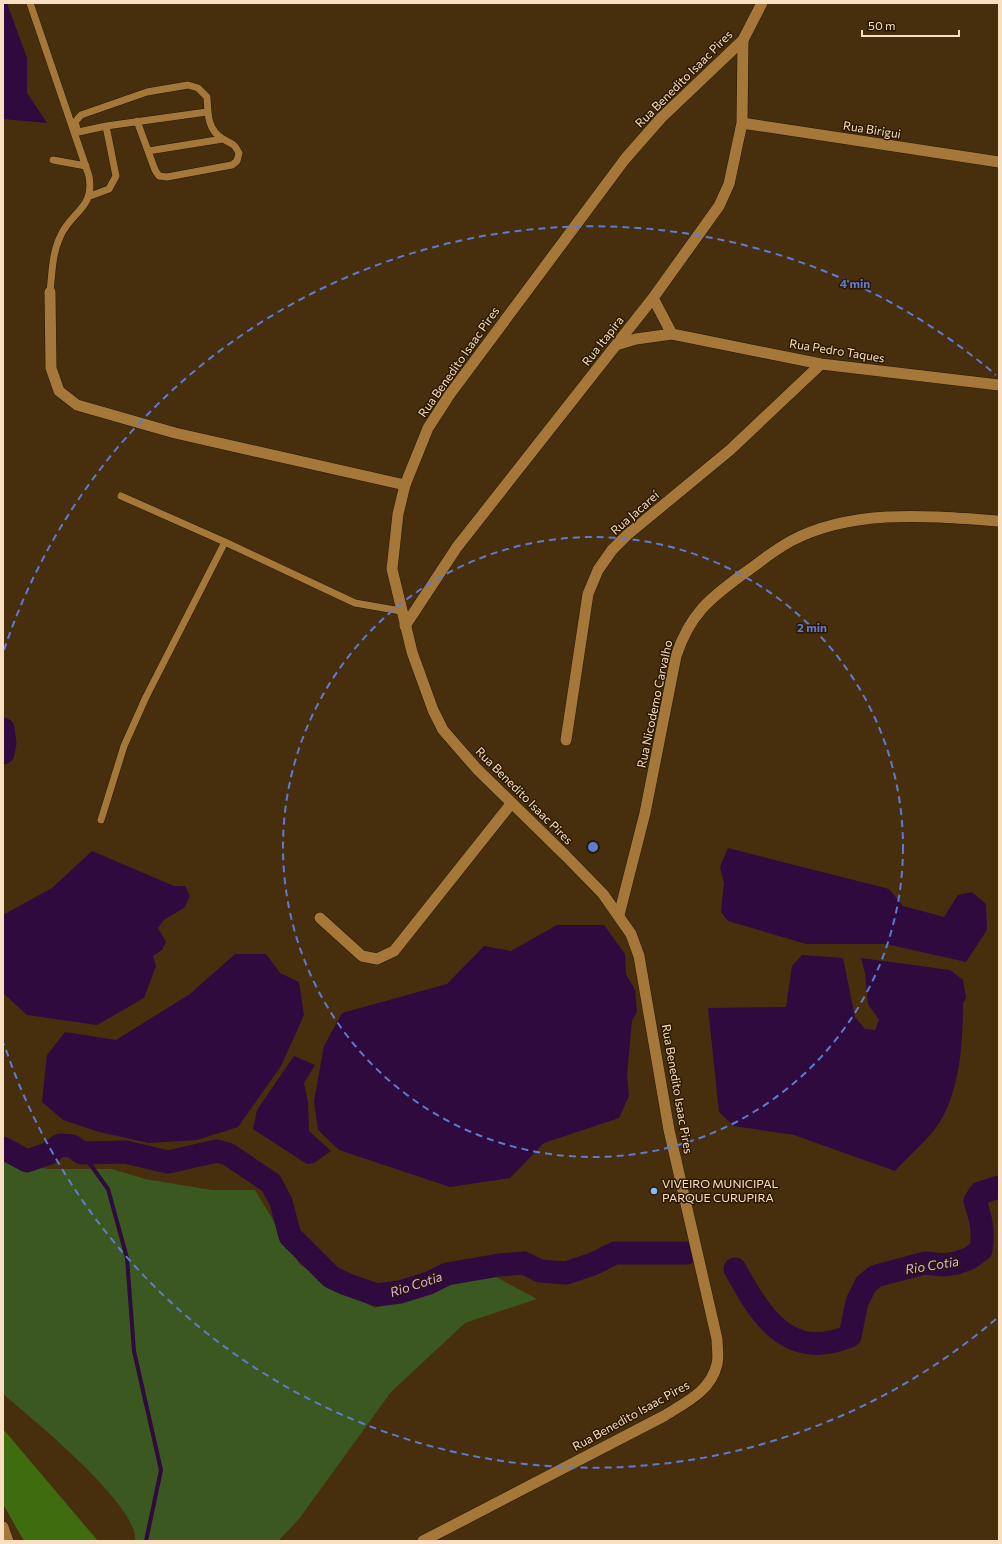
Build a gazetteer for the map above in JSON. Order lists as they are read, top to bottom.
{
  "streets": {
    "street": [
      "Rua Benedito Isaac Pires",
      "Rua Birigui",
      "Rua Itapira",
      "Rua Pedro Taques",
      "Rua Jacareí",
      "Rua Nicodemo Carvalho"
    ]
  },
  "crossings": [
    ["Rua Benedito Isaac Pires", "Rua Itapira"],
    ["Rua Benedito Isaac Pires", "Rua Nicodemo Carvalho"],
    ["Rua Birigui", "Rua Itapira"],
    ["Rua Itapira", "Rua Pedro Taques"],
    ["Rua Pedro Taques", "Rua Jacareí"]
  ],
  "water": ["Rio Cotia"],
  "places": ["VIVEIRO MUNICIPAL PARQUE CURUPIRA"],
  "scale_bar": "50 m",
  "rings": ["4 min", "2 min"]
}
